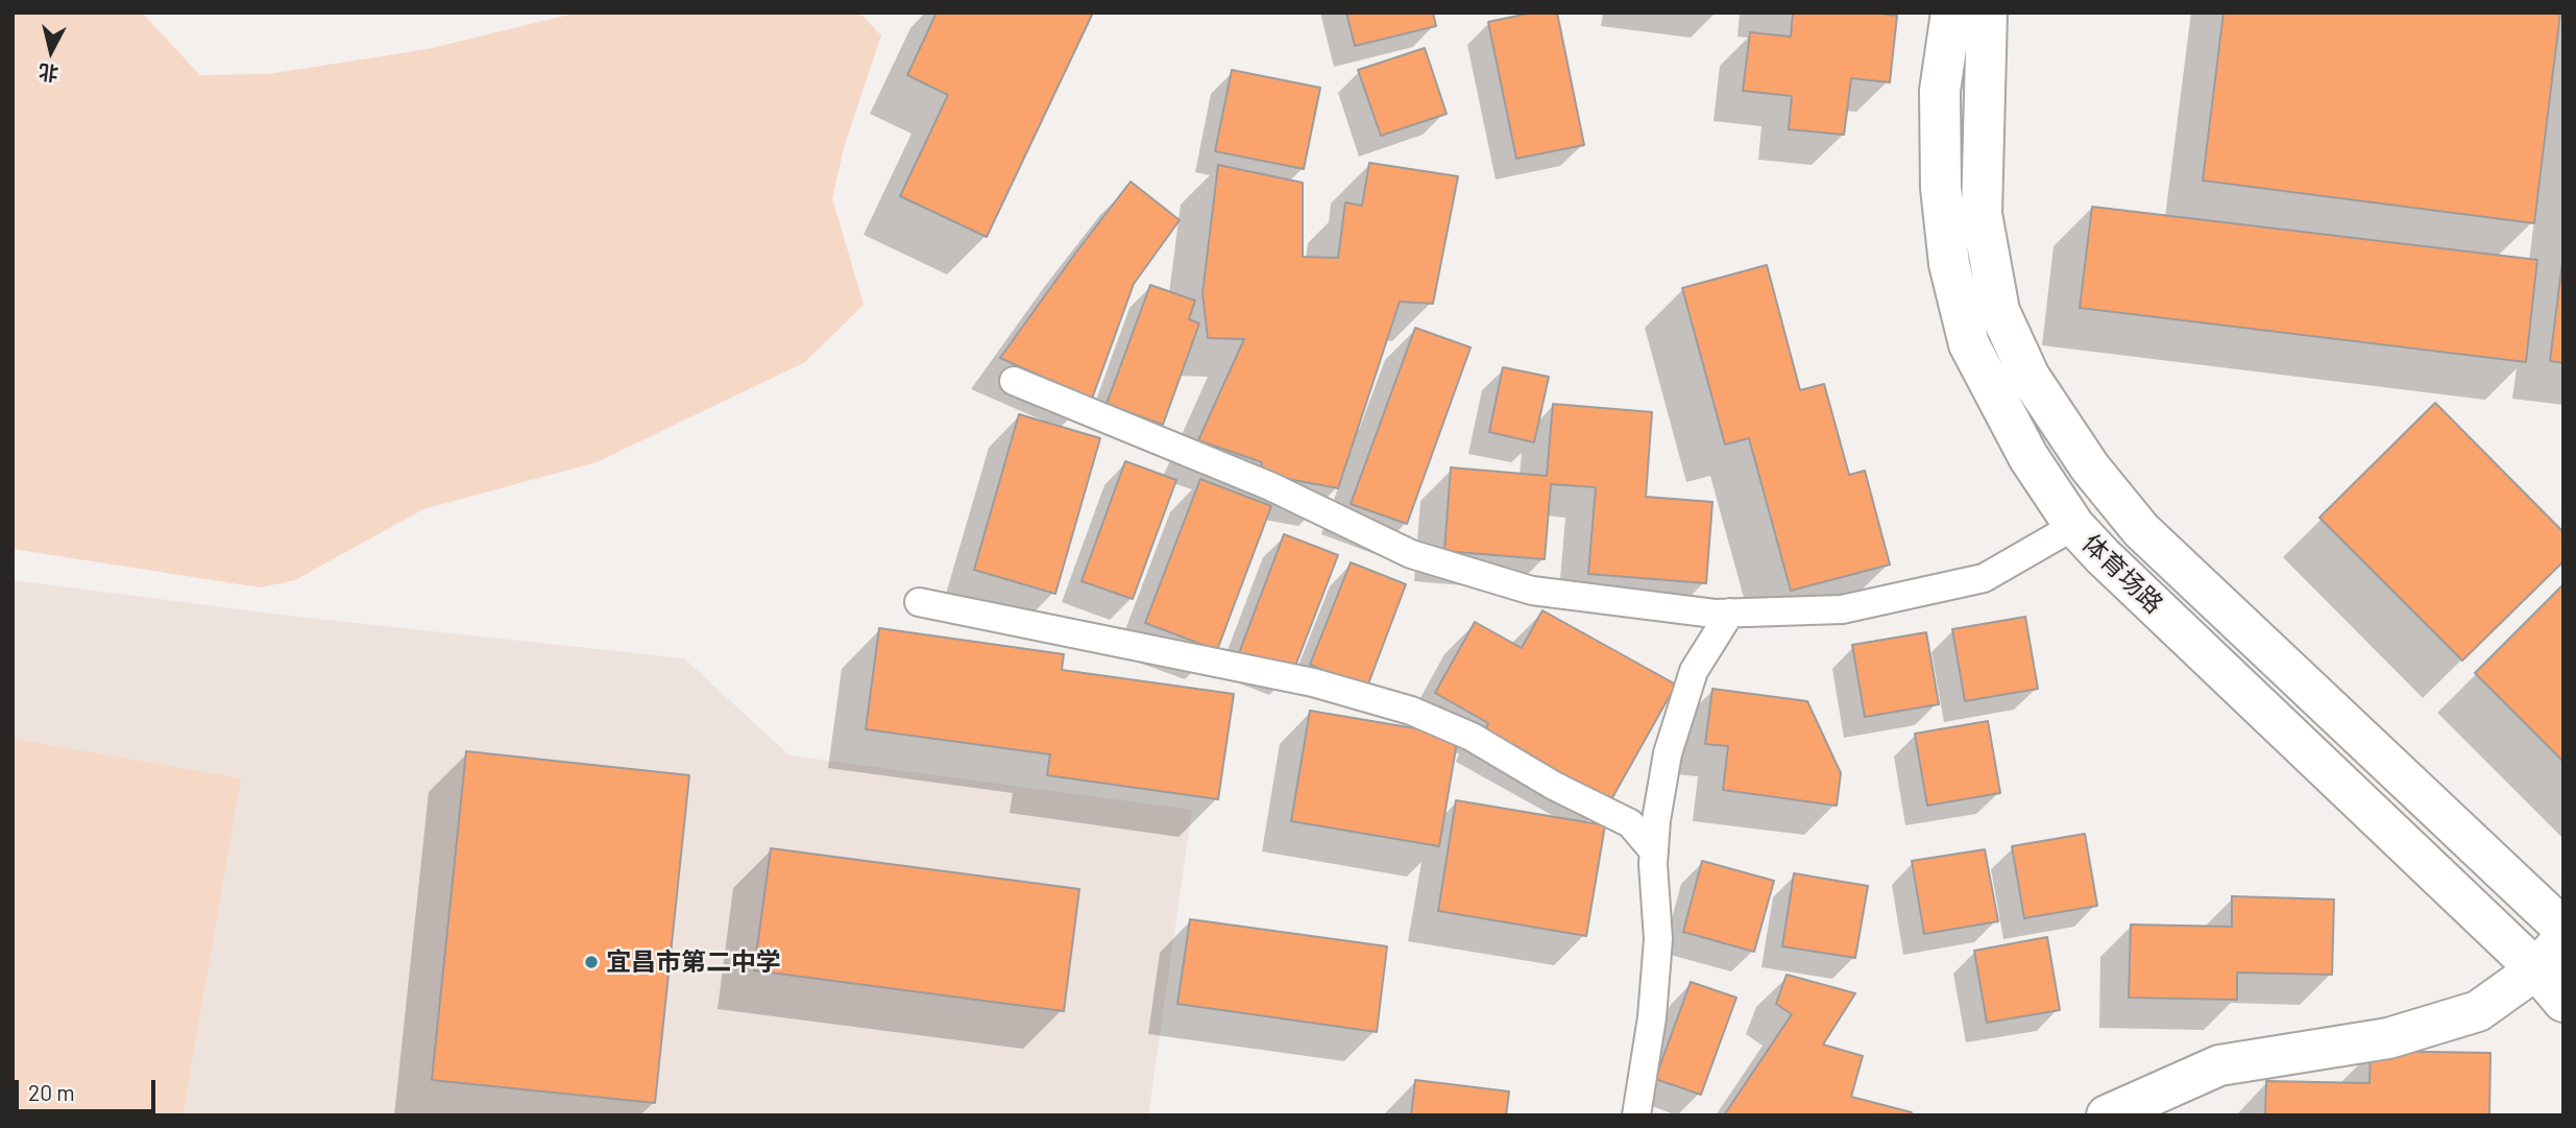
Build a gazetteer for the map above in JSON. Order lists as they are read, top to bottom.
{
  "streets": {
    "main road": ["体育场路"]
  },
  "places": ["宜昌市第二中学"],
  "scale_bar": "20 m",
  "north": "bottom"
}
